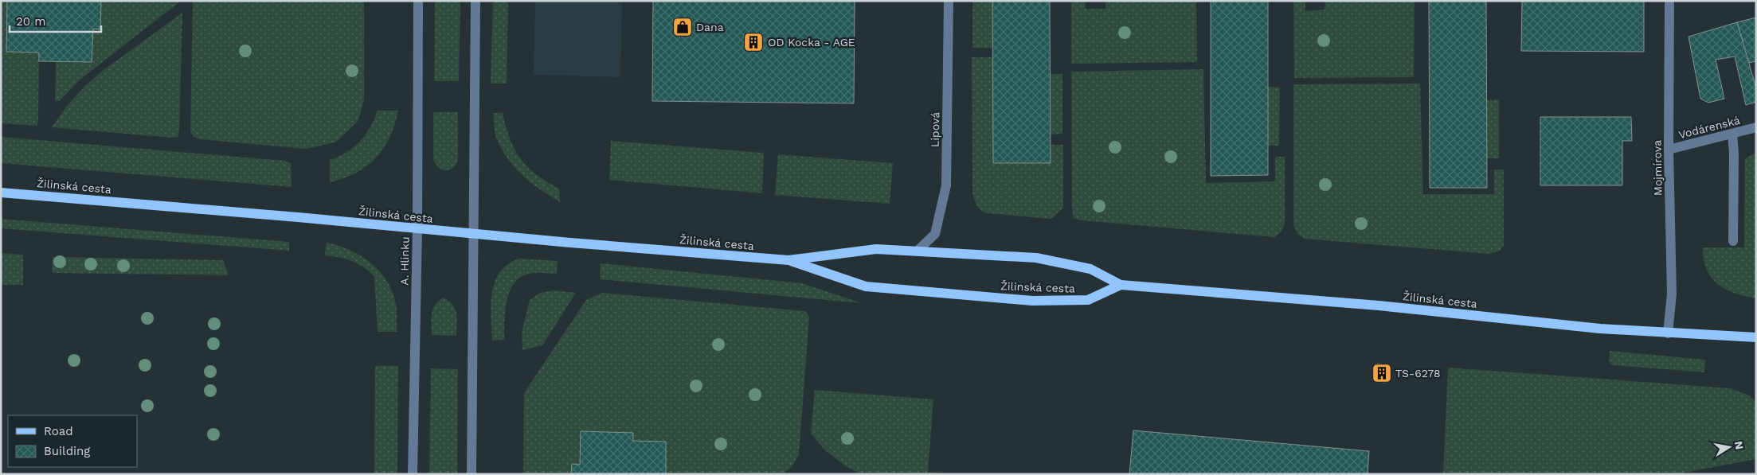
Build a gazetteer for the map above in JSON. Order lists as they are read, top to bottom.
{
  "streets": {
    "main road": ["Žilinská cesta"],
    "street": [
      "Vodárenská",
      "Lipová",
      "Mojmírova",
      "A. Hlinku"
    ]
  },
  "crossings": [
    ["Vodárenská", "Mojmírova"],
    ["Lipová", "Žilinská cesta"],
    ["Mojmírova", "Žilinská cesta"],
    ["Žilinská cesta", "A. Hlinku"]
  ],
  "places": {
    "shop": ["Dana"],
    "building": ["OD Kocka - AGE", "TS-6278"]
  },
  "legend": ["Road", "Building"],
  "scale_bar": "20 m",
  "north": "right"
}
